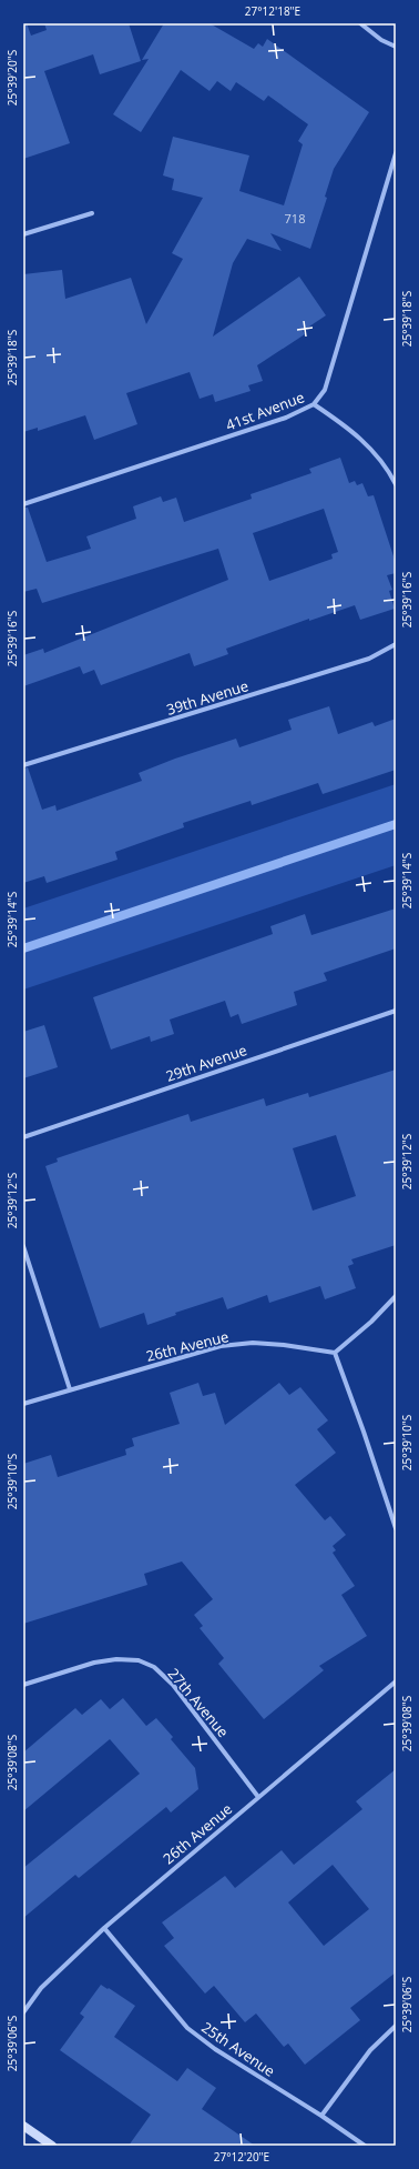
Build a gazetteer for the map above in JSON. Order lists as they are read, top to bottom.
{
  "streets": {
    "street": [
      "41st Avenue",
      "39th Avenue",
      "29th Avenue",
      "26th Avenue",
      "27th Avenue",
      "25th Avenue"
    ]
  },
  "crossings": [
    ["26th Avenue", "27th Avenue"],
    ["26th Avenue", "25th Avenue"]
  ],
  "house_numbers": ["718"],
  "coordinates": [
    "27°12'18\"E",
    "25°39'20\"S",
    "25°39'18\"S",
    "25°39'16\"S",
    "25°39'14\"S",
    "25°39'12\"S",
    "25°39'10\"S",
    "25°39'08\"S",
    "25°39'06\"S",
    "27°12'20\"E"
  ]
}
